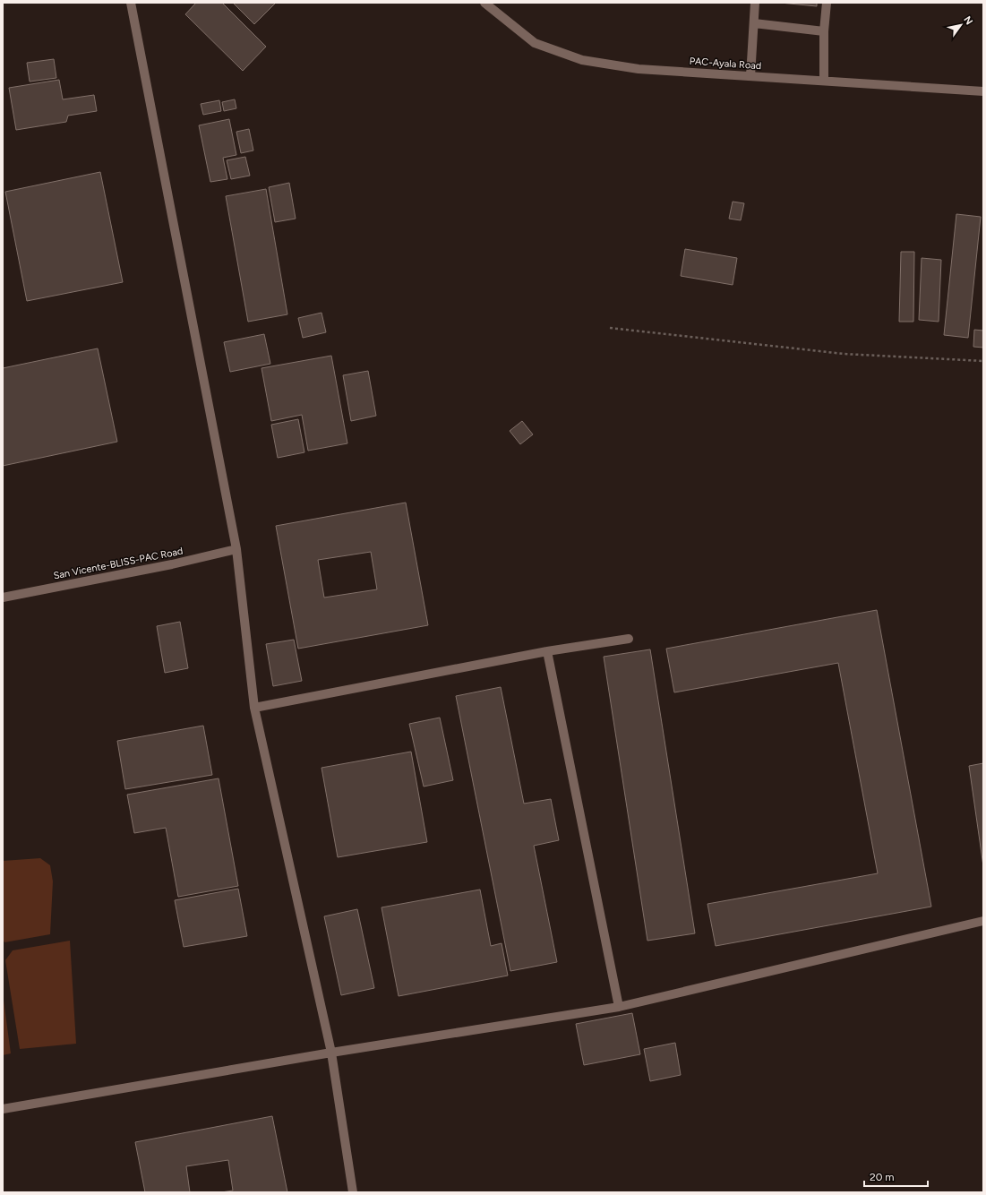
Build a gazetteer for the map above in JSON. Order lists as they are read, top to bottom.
{
  "streets": {
    "street": ["PAC-Ayala Road", "San Vicente-BLISS-PAC Road"]
  },
  "scale_bar": "20 m",
  "north": "top right"
}
